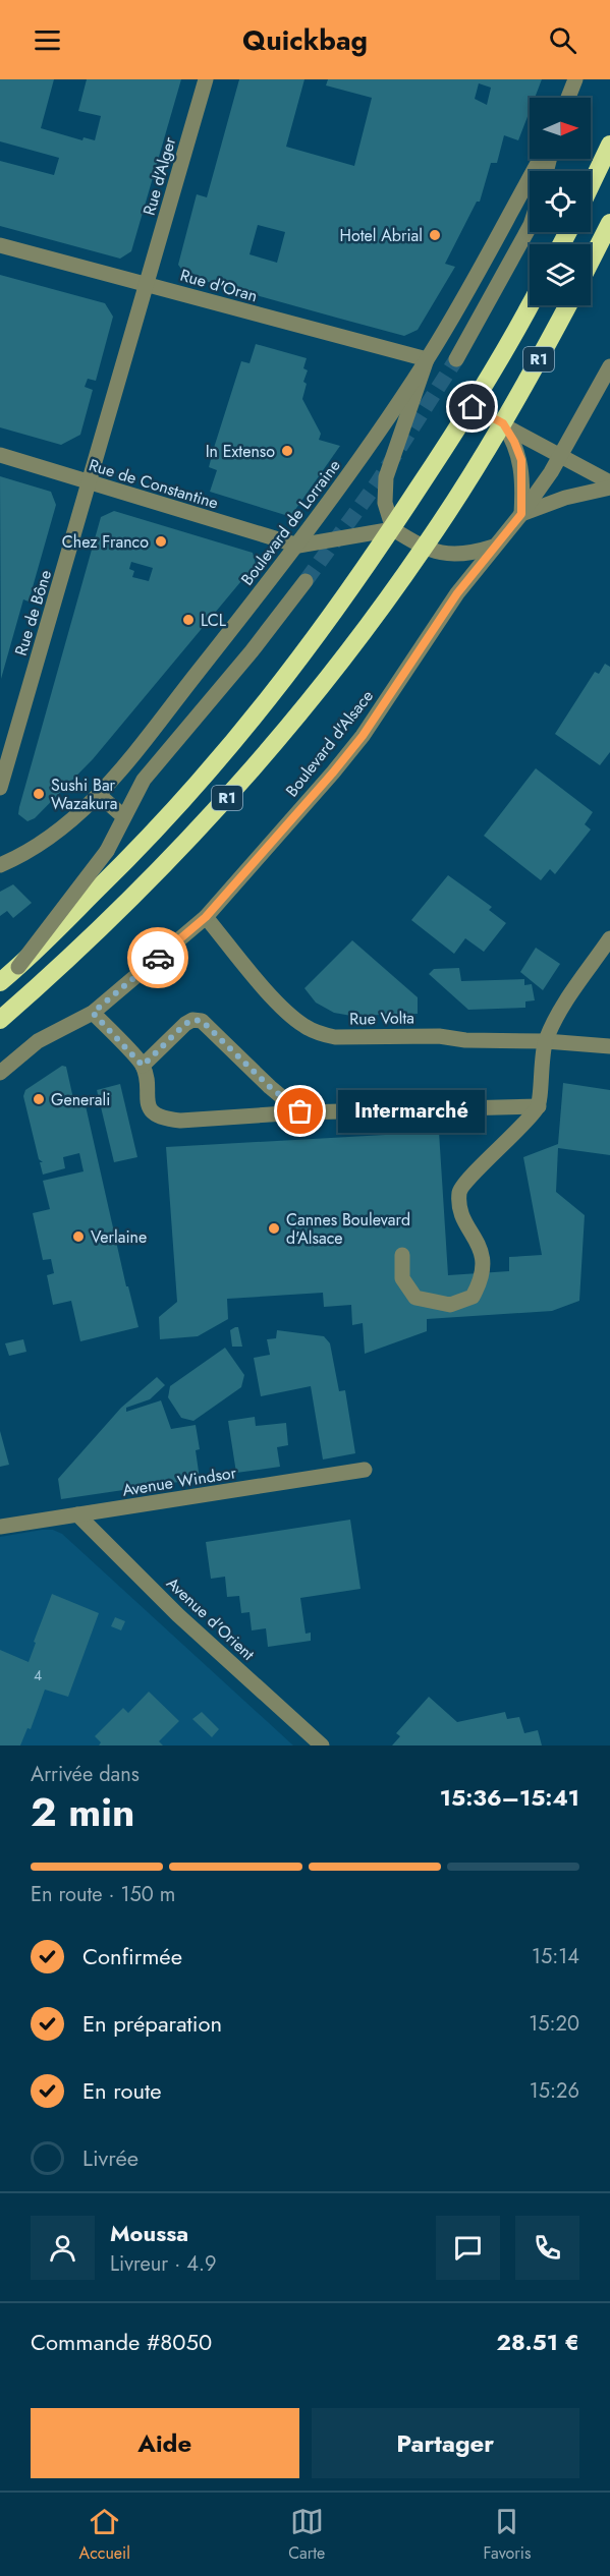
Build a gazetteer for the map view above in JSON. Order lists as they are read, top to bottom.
{
  "streets": {
    "highway": ["R1"],
    "street": [
      "Rue d'Alger",
      "Rue d'Oran",
      "Rue de Constantine",
      "Boulevard de Lorraine",
      "Rue de Bône",
      "Boulevard d'Alsace",
      "Rue Volta",
      "Avenue Windsor",
      "Avenue d'Orient"
    ]
  },
  "crossings": [
    ["Rue d'Alger", "Rue d'Oran"],
    ["Rue d'Alger", "Rue de Constantine"],
    ["Rue d'Alger", "Rue de Bône"],
    ["Rue d'Oran", "Boulevard de Lorraine"],
    ["Rue de Constantine", "Boulevard de Lorraine"],
    ["Rue de Constantine", "Rue de Bône"],
    ["Boulevard d'Alsace", "Rue Volta"],
    ["Avenue Windsor", "Avenue d'Orient"]
  ],
  "places": [
    "Hotel Abrial",
    "In Extenso",
    "Chez Franco",
    "LCL",
    "Sushi Bar Wazakura",
    "Generali",
    "Intermarché",
    "Cannes Boulevard d'Alsace",
    "Verlaine"
  ],
  "house_numbers": ["4"],
  "north": "right",
  "page": {
    "header": "Quickbag",
    "bubble": "Intermarché",
    "heading": ["2 min", "Arrivée dans", "15:36–15:41"],
    "panel": [
      "Moussa",
      "Livreur · 4.9",
      "Commande #8050",
      "28.51 €"
    ],
    "bar": "En route · 150 m",
    "list": [
      ["Confirmée", "15:14"],
      ["En préparation", "15:20"],
      ["En route", "15:26"],
      "Livrée"
    ],
    "buttons": ["Aide", "Partager"],
    "tabs": ["Accueil", "Carte", "Favoris"]
  }
}
